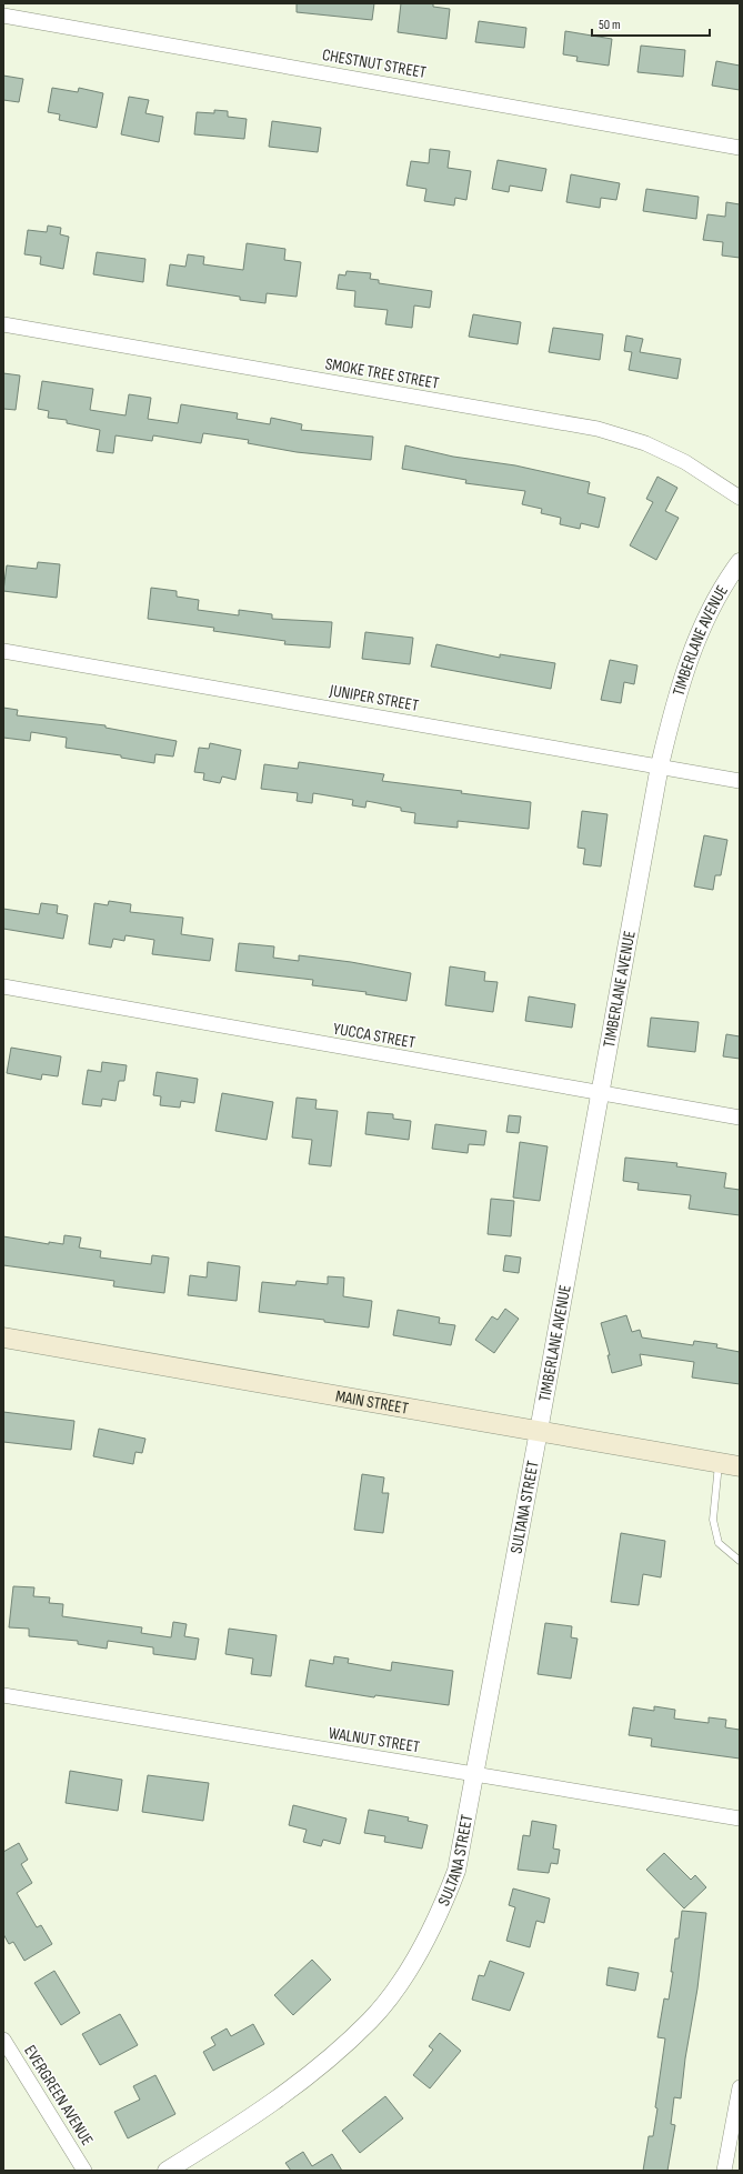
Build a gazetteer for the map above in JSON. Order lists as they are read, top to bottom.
{
  "streets": {
    "main road": ["MAIN STREET"],
    "street": [
      "CHESTNUT STREET",
      "SMOKE TREE STREET",
      "TIMBERLANE AVENUE",
      "JUNIPER STREET",
      "YUCCA STREET",
      "SULTANA STREET",
      "WALNUT STREET",
      "EVERGREEN AVENUE"
    ]
  },
  "crossings": [
    ["TIMBERLANE AVENUE", "JUNIPER STREET"],
    ["TIMBERLANE AVENUE", "YUCCA STREET"],
    ["TIMBERLANE AVENUE", "MAIN STREET"],
    ["TIMBERLANE AVENUE", "SULTANA STREET"],
    ["MAIN STREET", "SULTANA STREET"],
    ["SULTANA STREET", "WALNUT STREET"]
  ],
  "scale_bar": "50 m"
}
